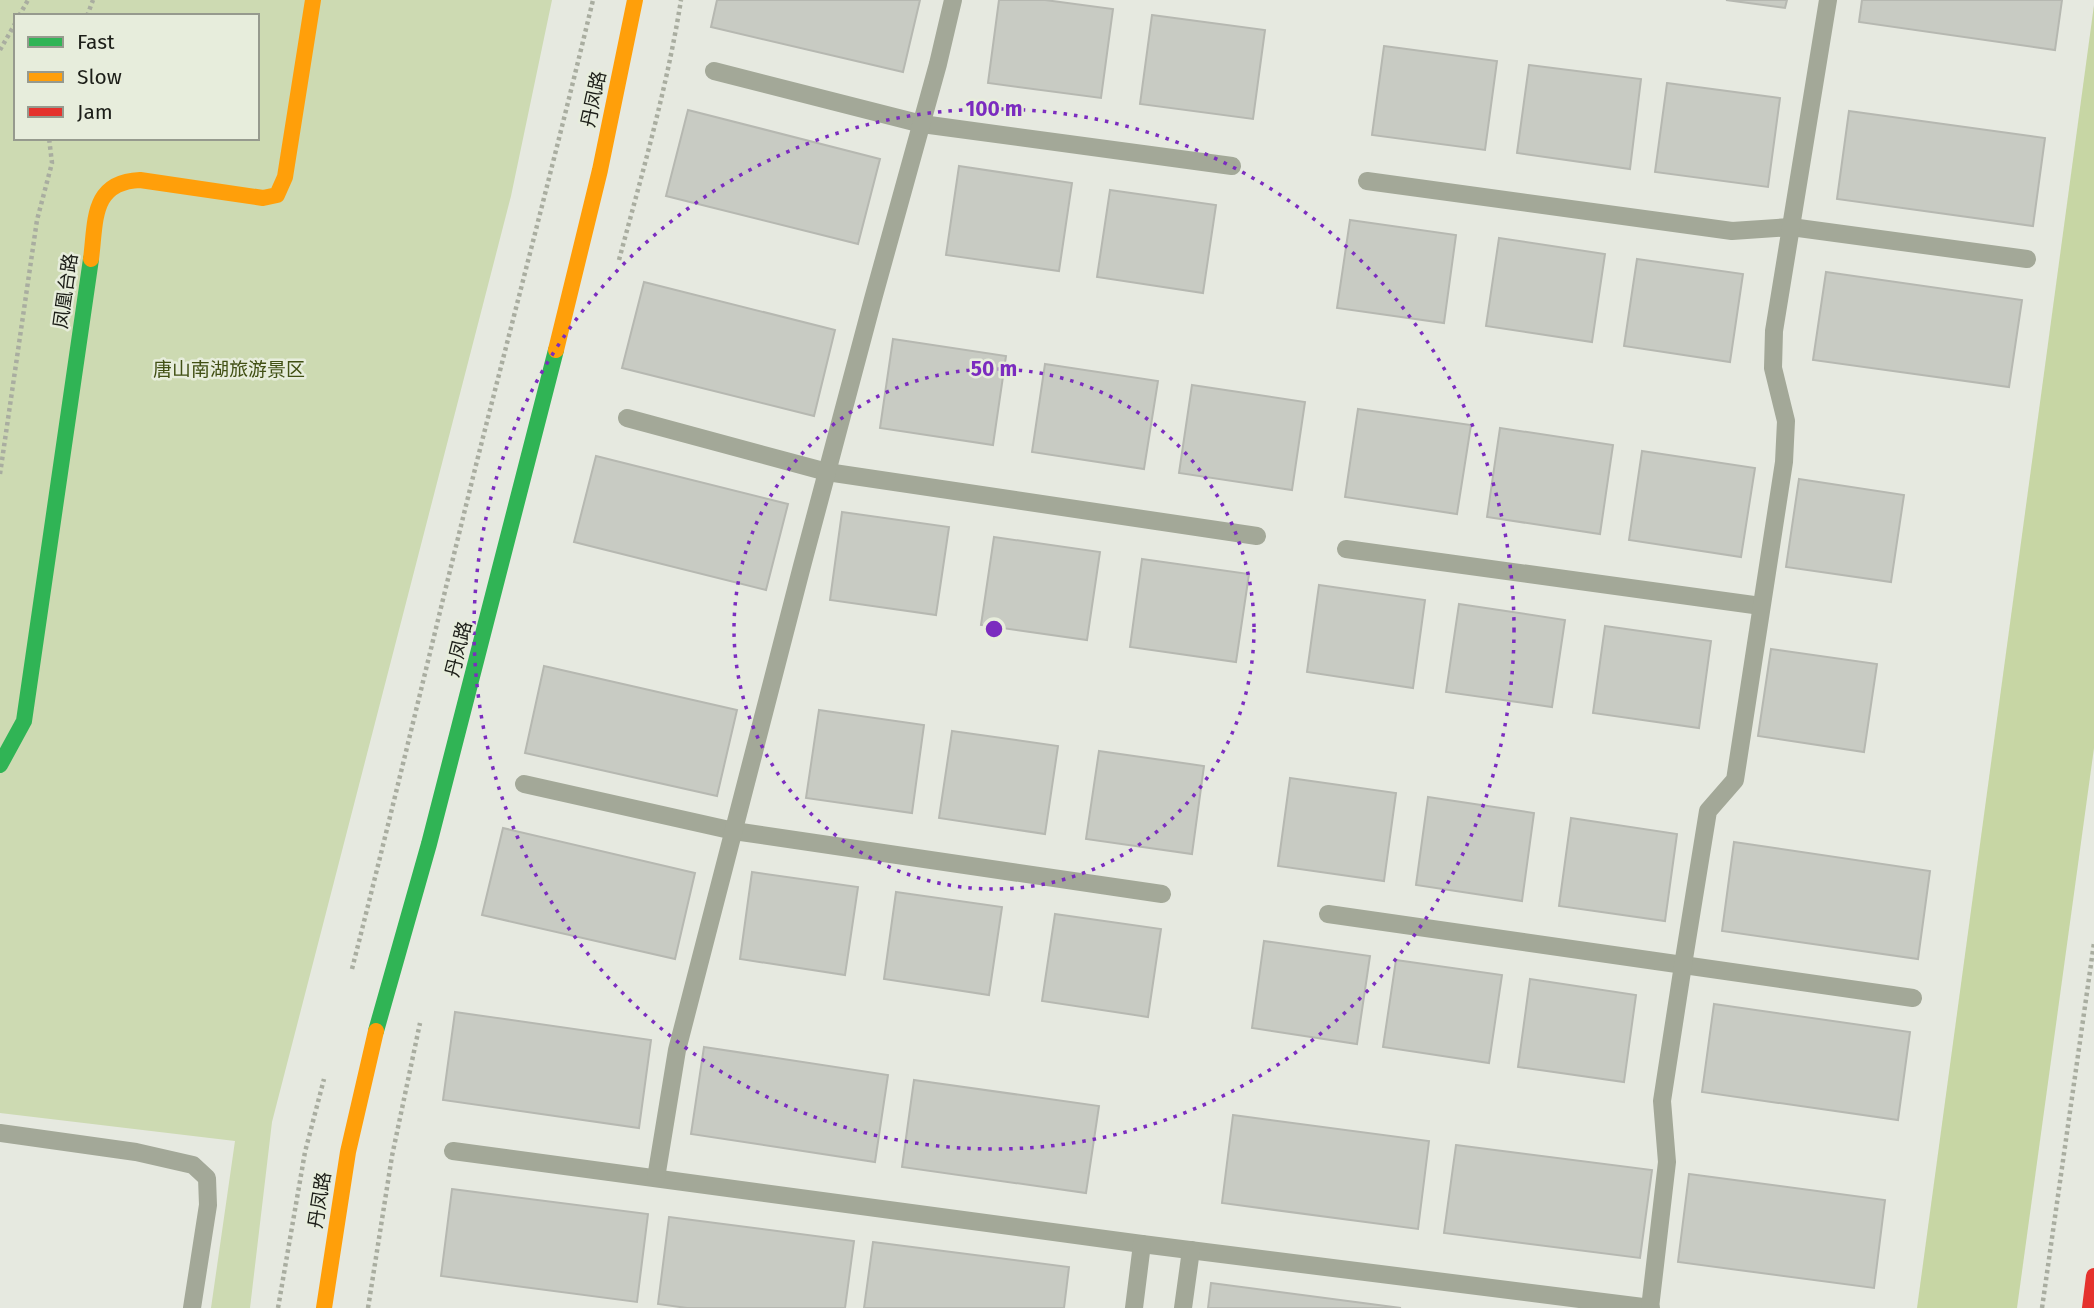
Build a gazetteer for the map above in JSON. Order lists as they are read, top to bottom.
{
  "streets": {
    "main road": ["丹凤路", "凤凰台路"]
  },
  "parks": ["唐山南湖旅游景区"],
  "legend": ["Fast", "Slow", "Jam"],
  "rings": ["100 m", "50 m"]
}
